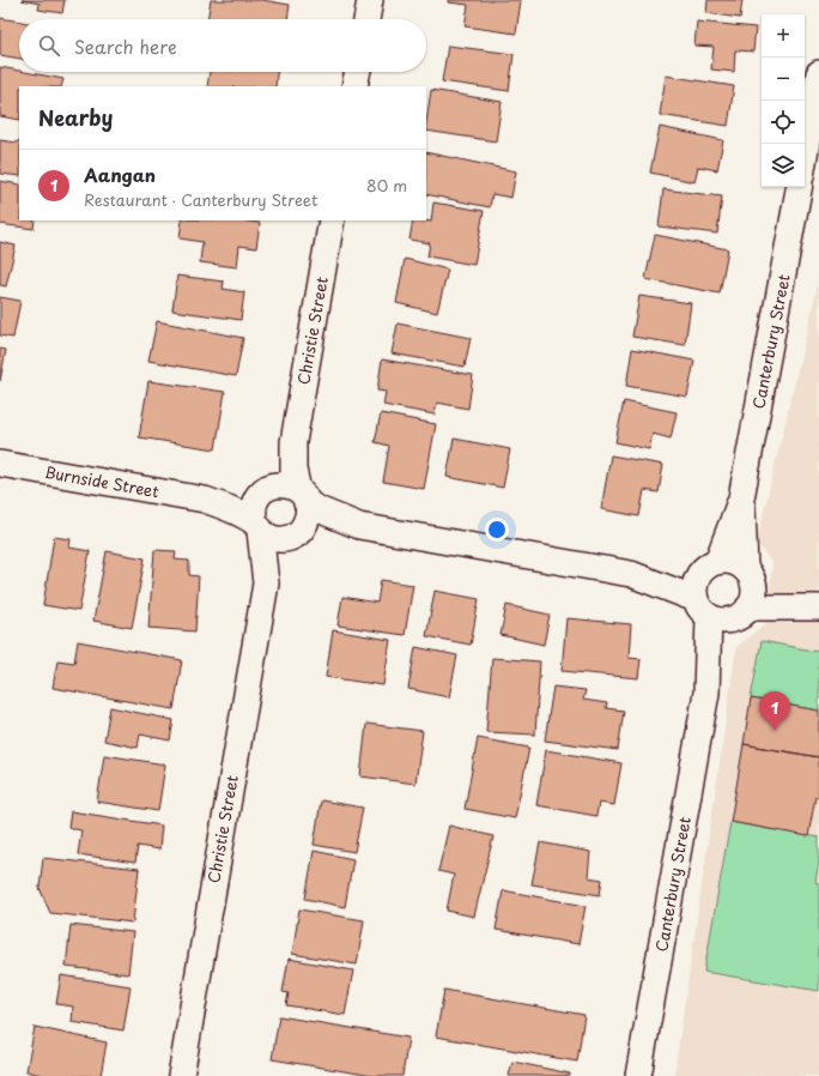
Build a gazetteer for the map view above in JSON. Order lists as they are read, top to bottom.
{
  "streets": {
    "street": ["Christie Street", "Canterbury Street", "Burnside Street"]
  },
  "crossings": [
    ["Christie Street", "Burnside Street"]
  ],
  "page": {
    "map_buttons": ["+", "−"],
    "search": "Search here",
    "heading": "Nearby",
    "list": [
      {
        "mark": "1",
        "name": "Aangan",
        "note": "Restaurant · Canterbury Street",
        "value": "80 m"
      }
    ],
    "pins": "1"
  }
}
